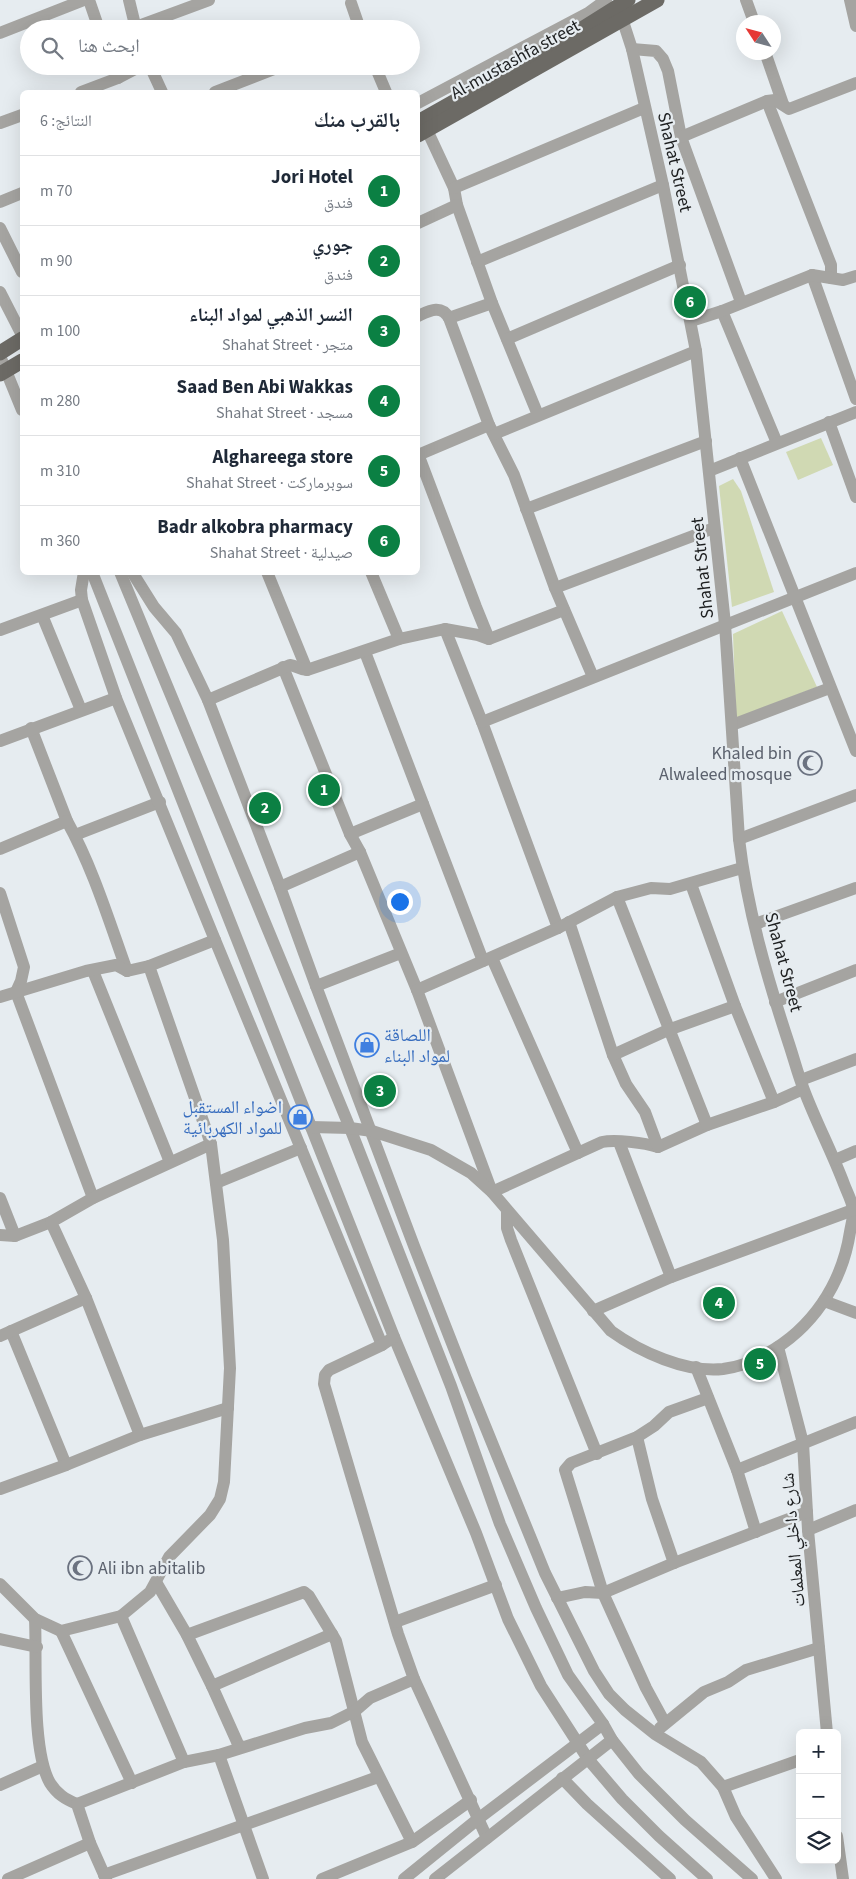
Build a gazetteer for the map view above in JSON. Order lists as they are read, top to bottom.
{
  "streets": {
    "main road": ["Al-mustashfa street"],
    "street": ["Shahat Street", "شارع داخلي المعلمات"]
  },
  "crossings": [
    ["Al-mustashfa street", "Shahat Street"],
    ["Shahat Street", "شارع داخلي المعلمات"]
  ],
  "places": {
    "mosque": ["Khaled bin Alwaleed mosque", "Ali ibn abitalib"],
    "shop": ["اللصاقة لمواد البناء", "اضواء المستقبل للمواد الكهربائية"]
  },
  "north": "top left",
  "page": {
    "search": "ابحث هنا",
    "heading": ["بالقرب منك", "النتائج: 6"],
    "list": [
      {
        "mark": "1",
        "name": "Jori Hotel",
        "note": "فندق",
        "value": "70 m"
      },
      {
        "mark": "2",
        "name": "جوري",
        "note": "فندق",
        "value": "90 m"
      },
      {
        "mark": "3",
        "name": "النسر الذهبي لمواد البناء",
        "note": "متجر · Shahat Street",
        "value": "100 m"
      },
      {
        "mark": "4",
        "name": "Saad Ben Abi Wakkas",
        "note": "مسجد · Shahat Street",
        "value": "280 m"
      },
      {
        "mark": "5",
        "name": "Alghareega store",
        "note": "سوبرماركت · Shahat Street",
        "value": "310 m"
      },
      {
        "mark": "6",
        "name": "Badr alkobra pharmacy",
        "note": "صيدلية · Shahat Street",
        "value": "360 m"
      }
    ],
    "pins": [
      "6",
      "1",
      "2",
      "3",
      "4",
      "5"
    ],
    "map_buttons": ["+", "−"]
  }
}
